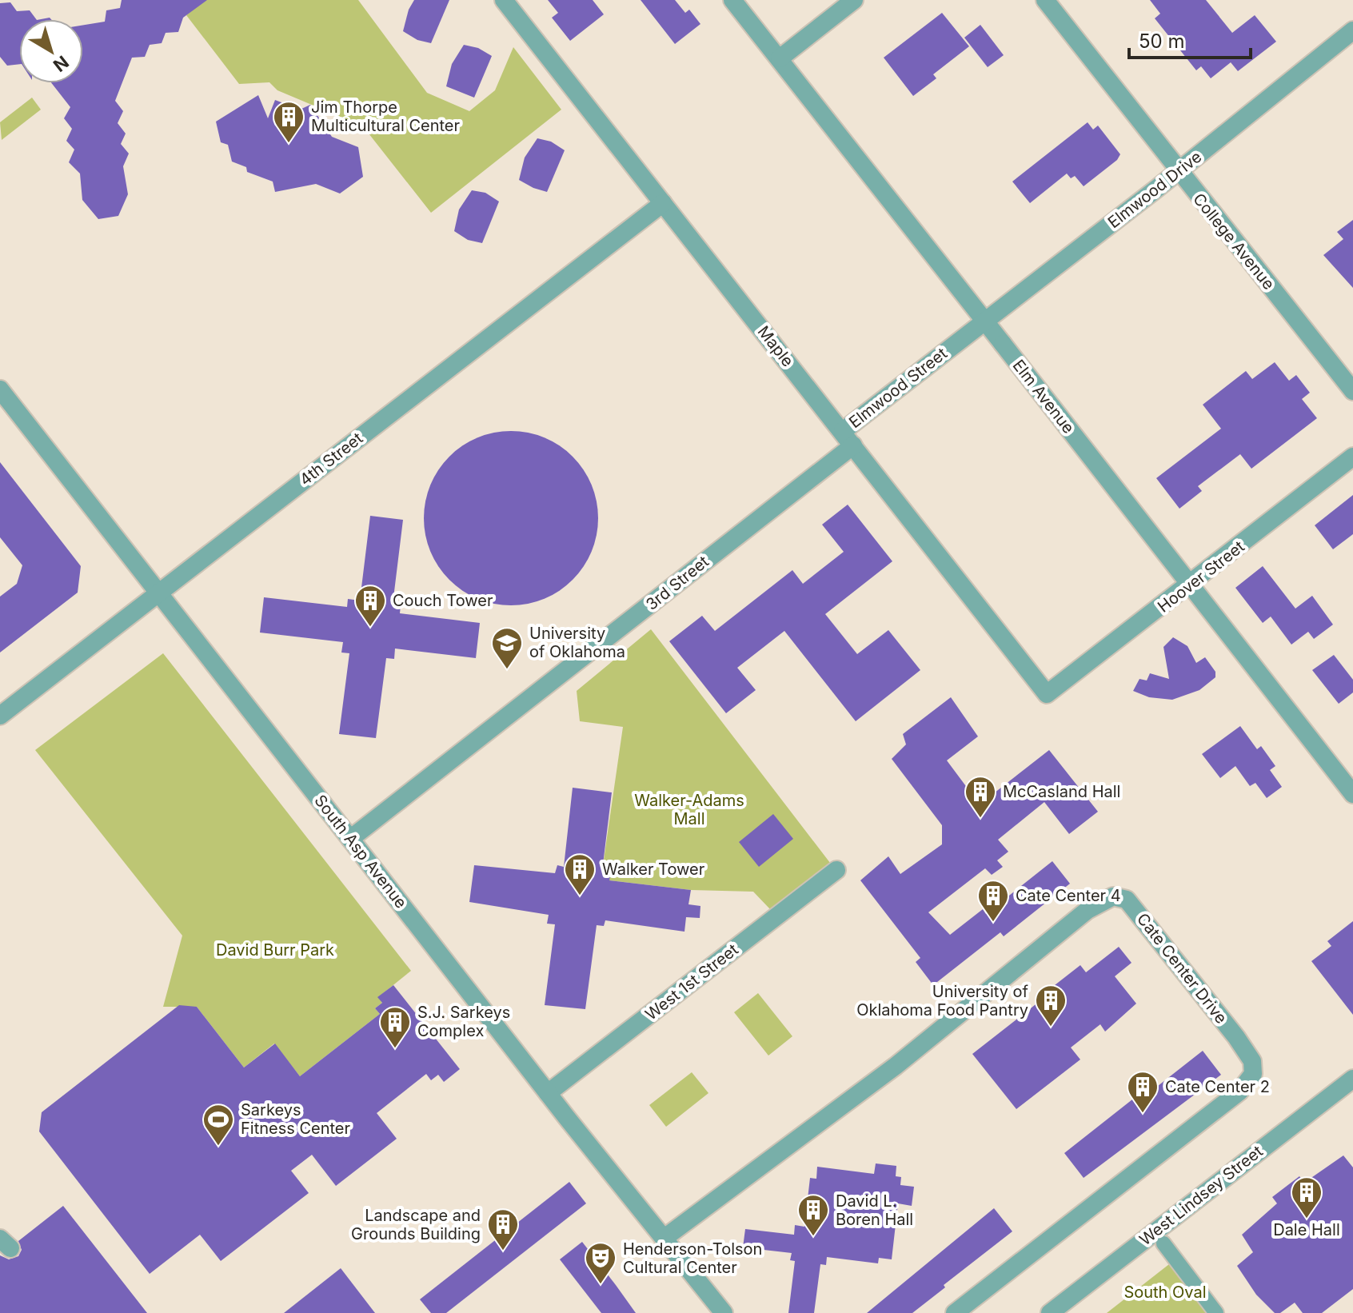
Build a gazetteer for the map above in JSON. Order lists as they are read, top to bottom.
{
  "streets": {
    "street": [
      "Elmwood Drive",
      "College Avenue",
      "Maple",
      "Elmwood Street",
      "Elm Avenue",
      "4th Street",
      "Hoover Street",
      "3rd Street",
      "South Asp Avenue",
      "Cate Center Drive",
      "West 1st Street",
      "West Lindsey Street"
    ]
  },
  "crossings": [
    ["Elmwood Drive", "College Avenue"],
    ["Elmwood Drive", "Elmwood Street"],
    ["Elmwood Drive", "Elm Avenue"],
    ["Maple", "Elmwood Street"],
    ["Maple", "4th Street"],
    ["Maple", "Hoover Street"],
    ["Maple", "3rd Street"],
    ["Elmwood Street", "3rd Street"],
    ["Elm Avenue", "Hoover Street"],
    ["4th Street", "South Asp Avenue"],
    ["3rd Street", "South Asp Avenue"],
    ["South Asp Avenue", "Cate Center Drive"],
    ["South Asp Avenue", "West 1st Street"]
  ],
  "parks": ["Walker-Adams Mall", "David Burr Park", "South Oval"],
  "places": {
    "building": [
      "Jim Thorpe Multicultural Center",
      "Couch Tower",
      "McCasland Hall",
      "Walker Tower",
      "Cate Center 4",
      "University of Oklahoma Food Pantry",
      "S.J. Sarkeys Complex",
      "Cate Center 2",
      "Dale Hall",
      "David L. Boren Hall",
      "Landscape and Grounds Building"
    ],
    "school or university": ["University of Oklahoma"],
    "sports": ["Sarkeys Fitness Center"],
    "theatre": ["Henderson-Tolson Cultural Center"]
  },
  "scale_bar": "50 m",
  "north": "bottom right"
}
